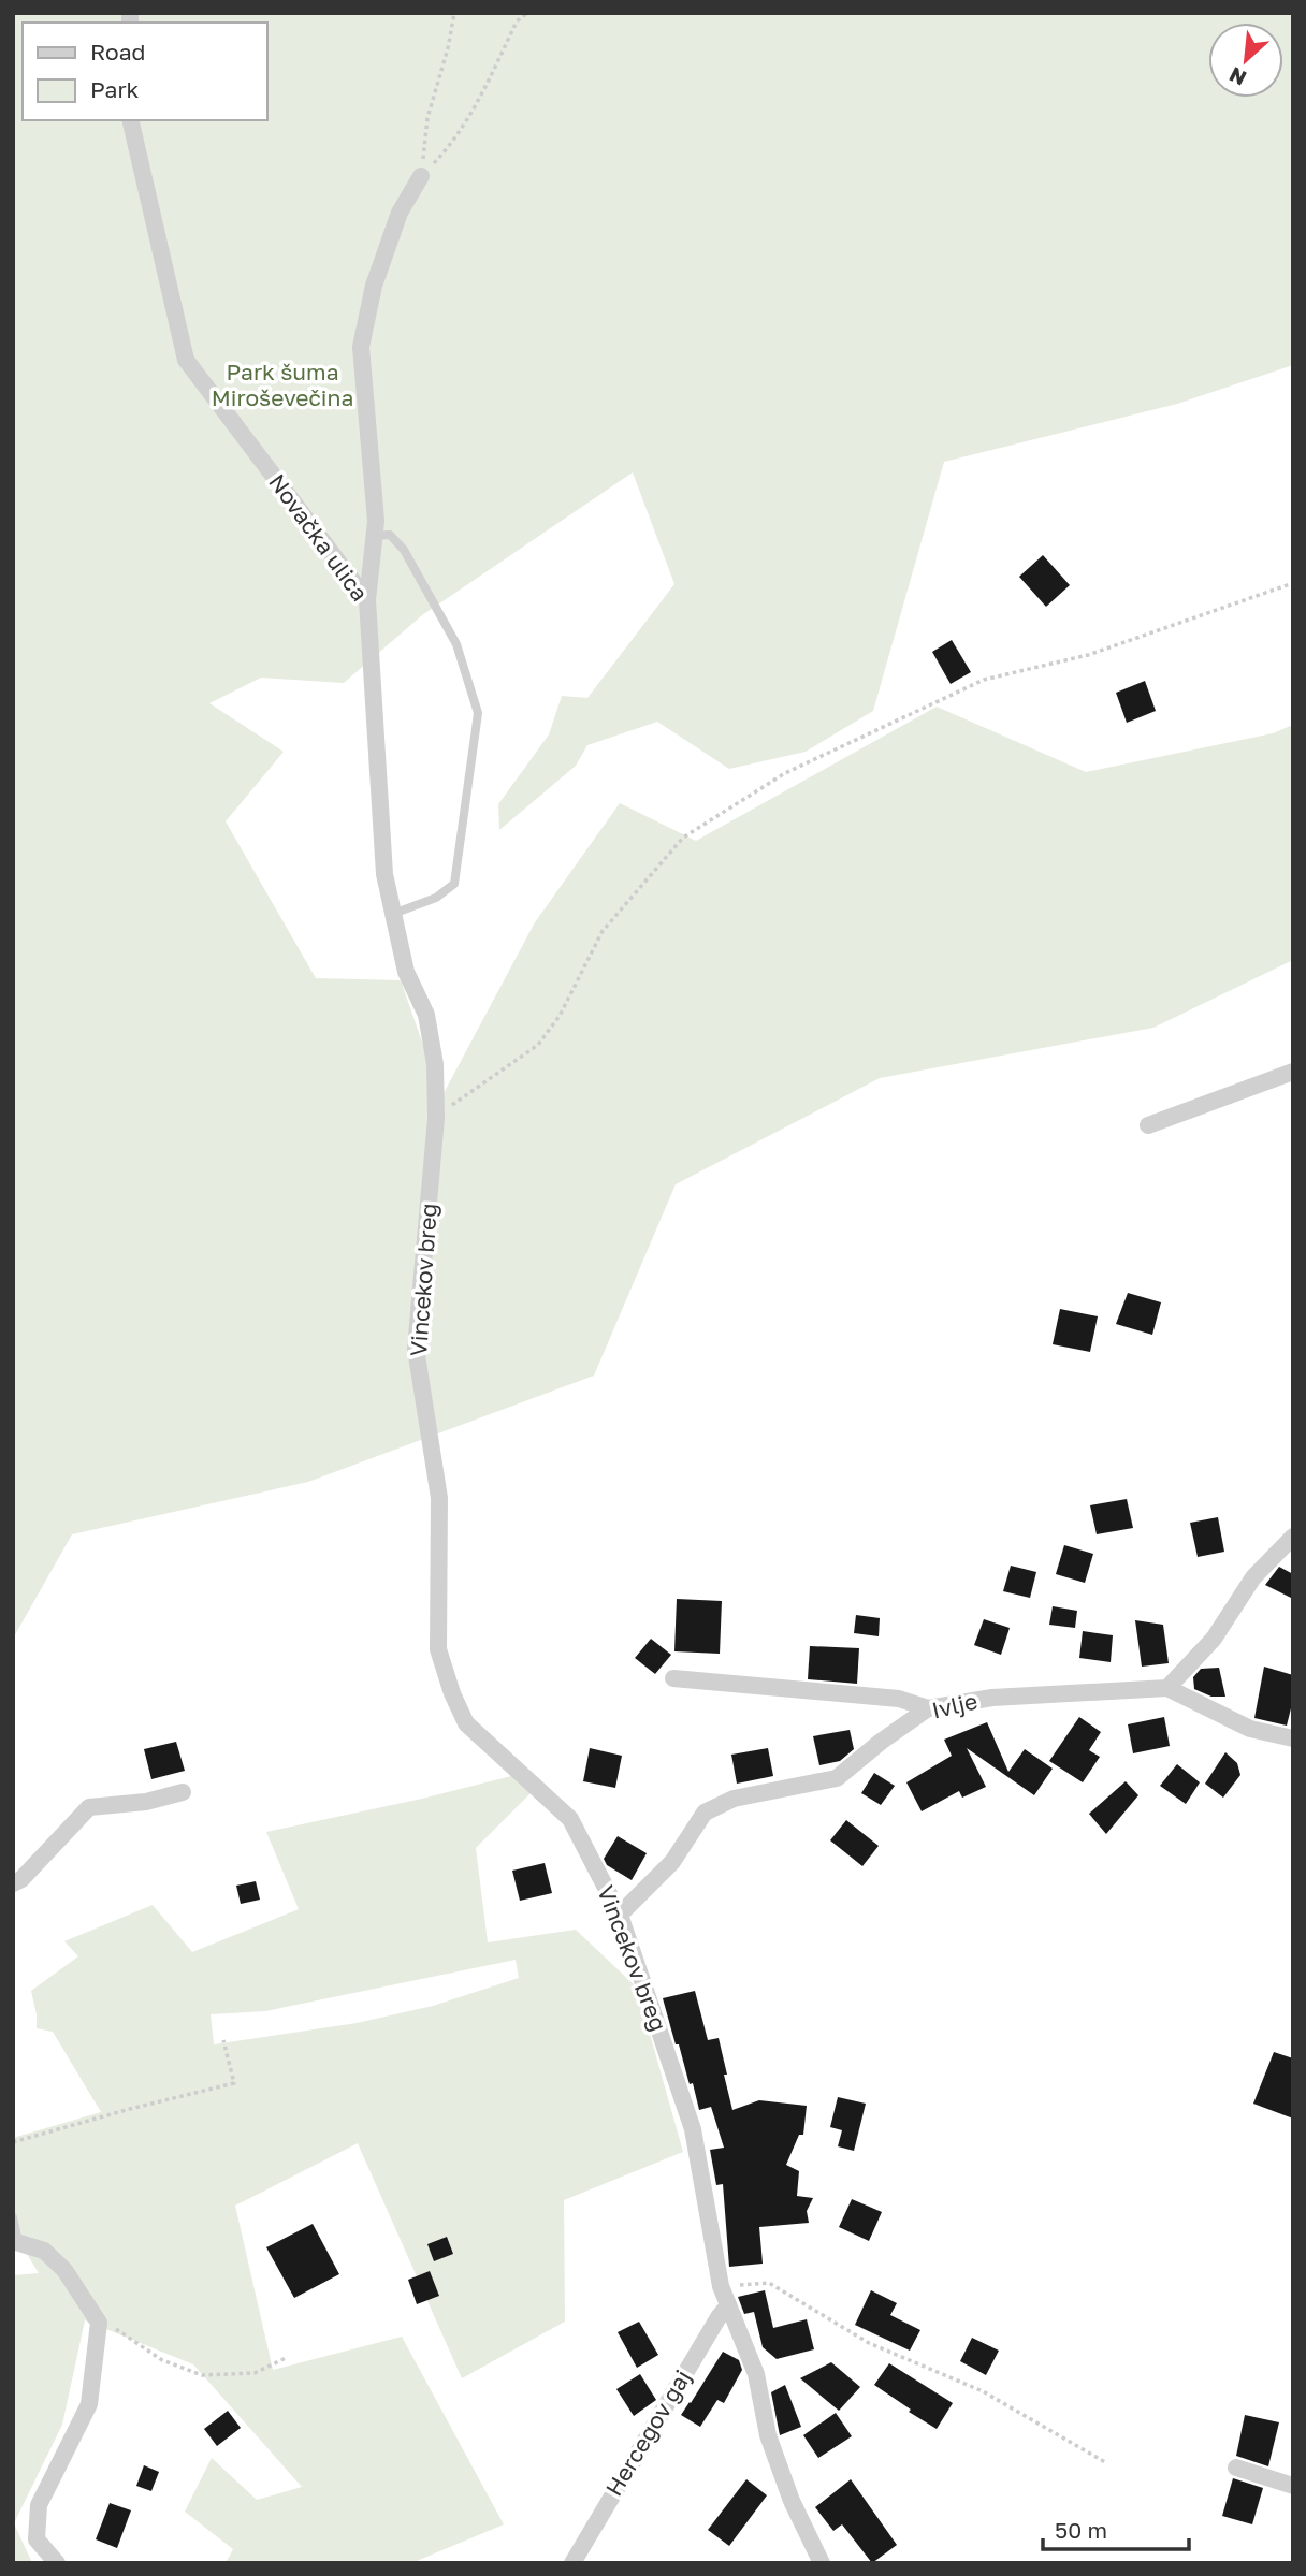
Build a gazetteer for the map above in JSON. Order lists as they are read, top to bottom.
{
  "streets": {
    "street": [
      "Novačka ulica",
      "Vincekov breg",
      "Ivlje",
      "Hercegov gaj"
    ]
  },
  "crossings": [
    ["Novačka ulica", "Vincekov breg"],
    ["Vincekov breg", "Ivlje"],
    ["Vincekov breg", "Hercegov gaj"]
  ],
  "parks": ["Park šuma Miroševečina"],
  "legend": ["Road", "Park"],
  "scale_bar": "50 m",
  "north": "bottom left"
}
